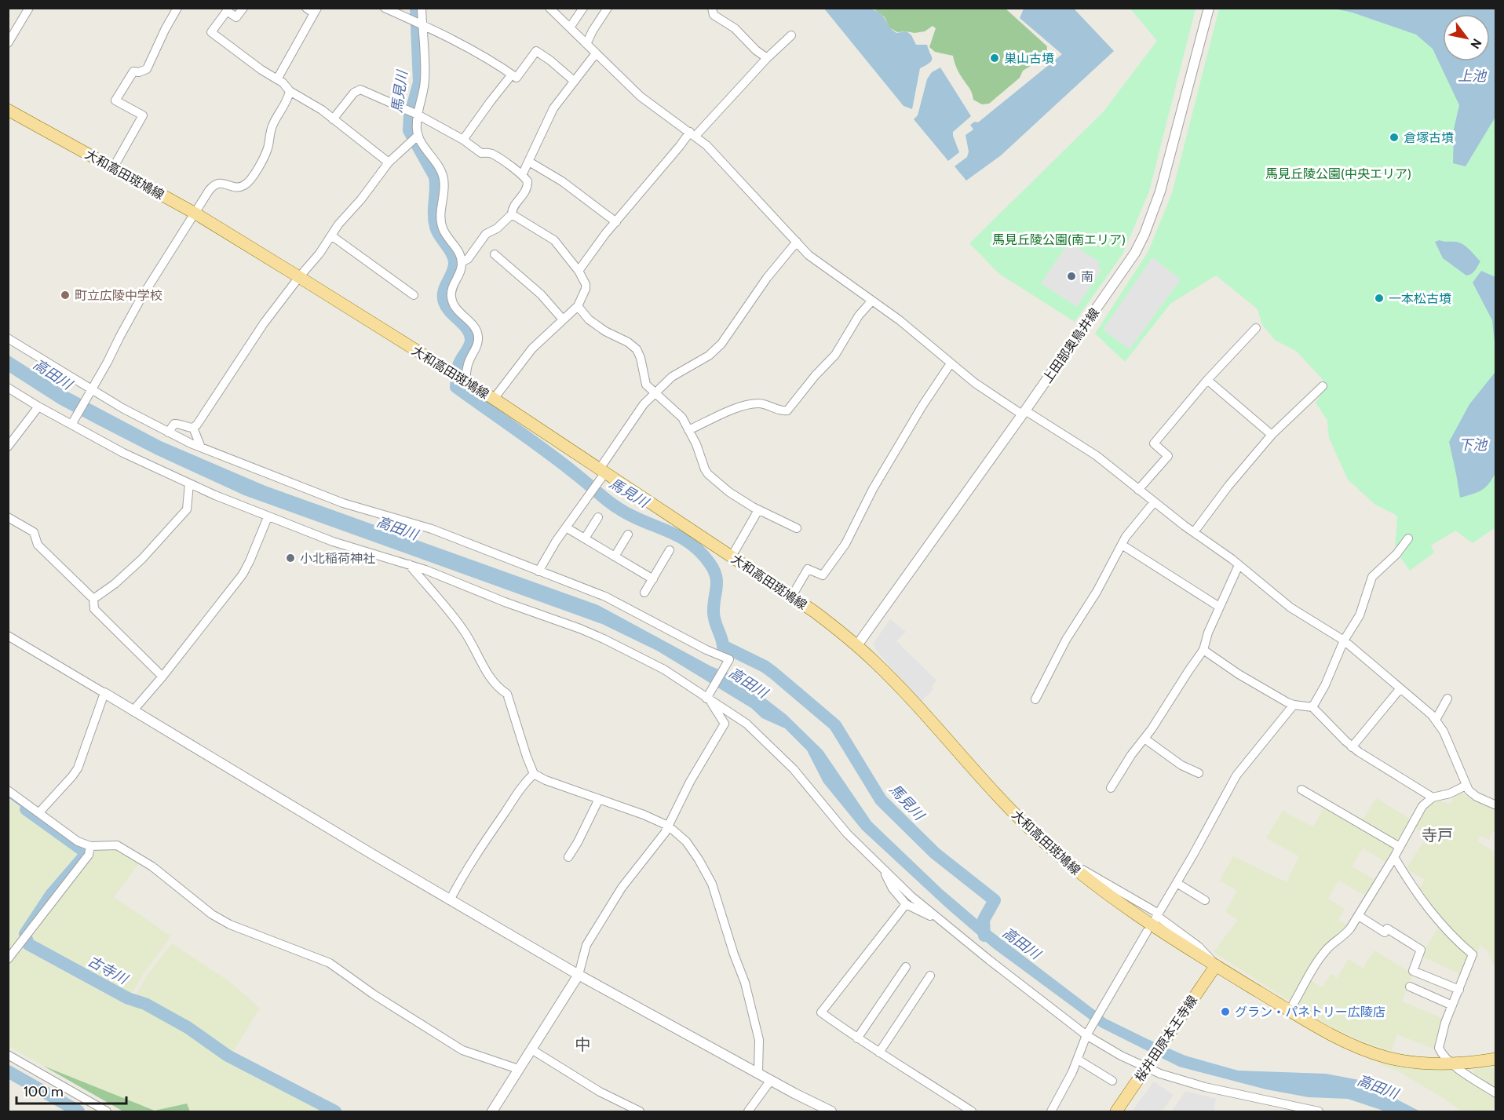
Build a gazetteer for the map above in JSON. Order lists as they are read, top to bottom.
{
  "streets": {
    "main road": ["大和高田斑鳩線", "桜井田原本王寺線"],
    "street": ["上田部奥鳥井線"]
  },
  "crossings": [
    ["大和高田斑鳩線", "上田部奥鳥井線"],
    ["大和高田斑鳩線", "桜井田原本王寺線"]
  ],
  "districts": ["寺戸", "中"],
  "water": [
    "上池",
    "馬見川",
    "高田川",
    "下池",
    "古寺川"
  ],
  "parks": ["馬見丘陵公園(中央エリア)", "馬見丘陵公園(南エリア)"],
  "places": [
    "巣山古墳",
    "倉塚古墳",
    "南",
    "町立広陵中学校",
    "一本松古墳",
    "小北稲荷神社",
    "グラン・パネトリー広陵店"
  ],
  "scale_bar": "100 m",
  "north": "bottom right"
}
